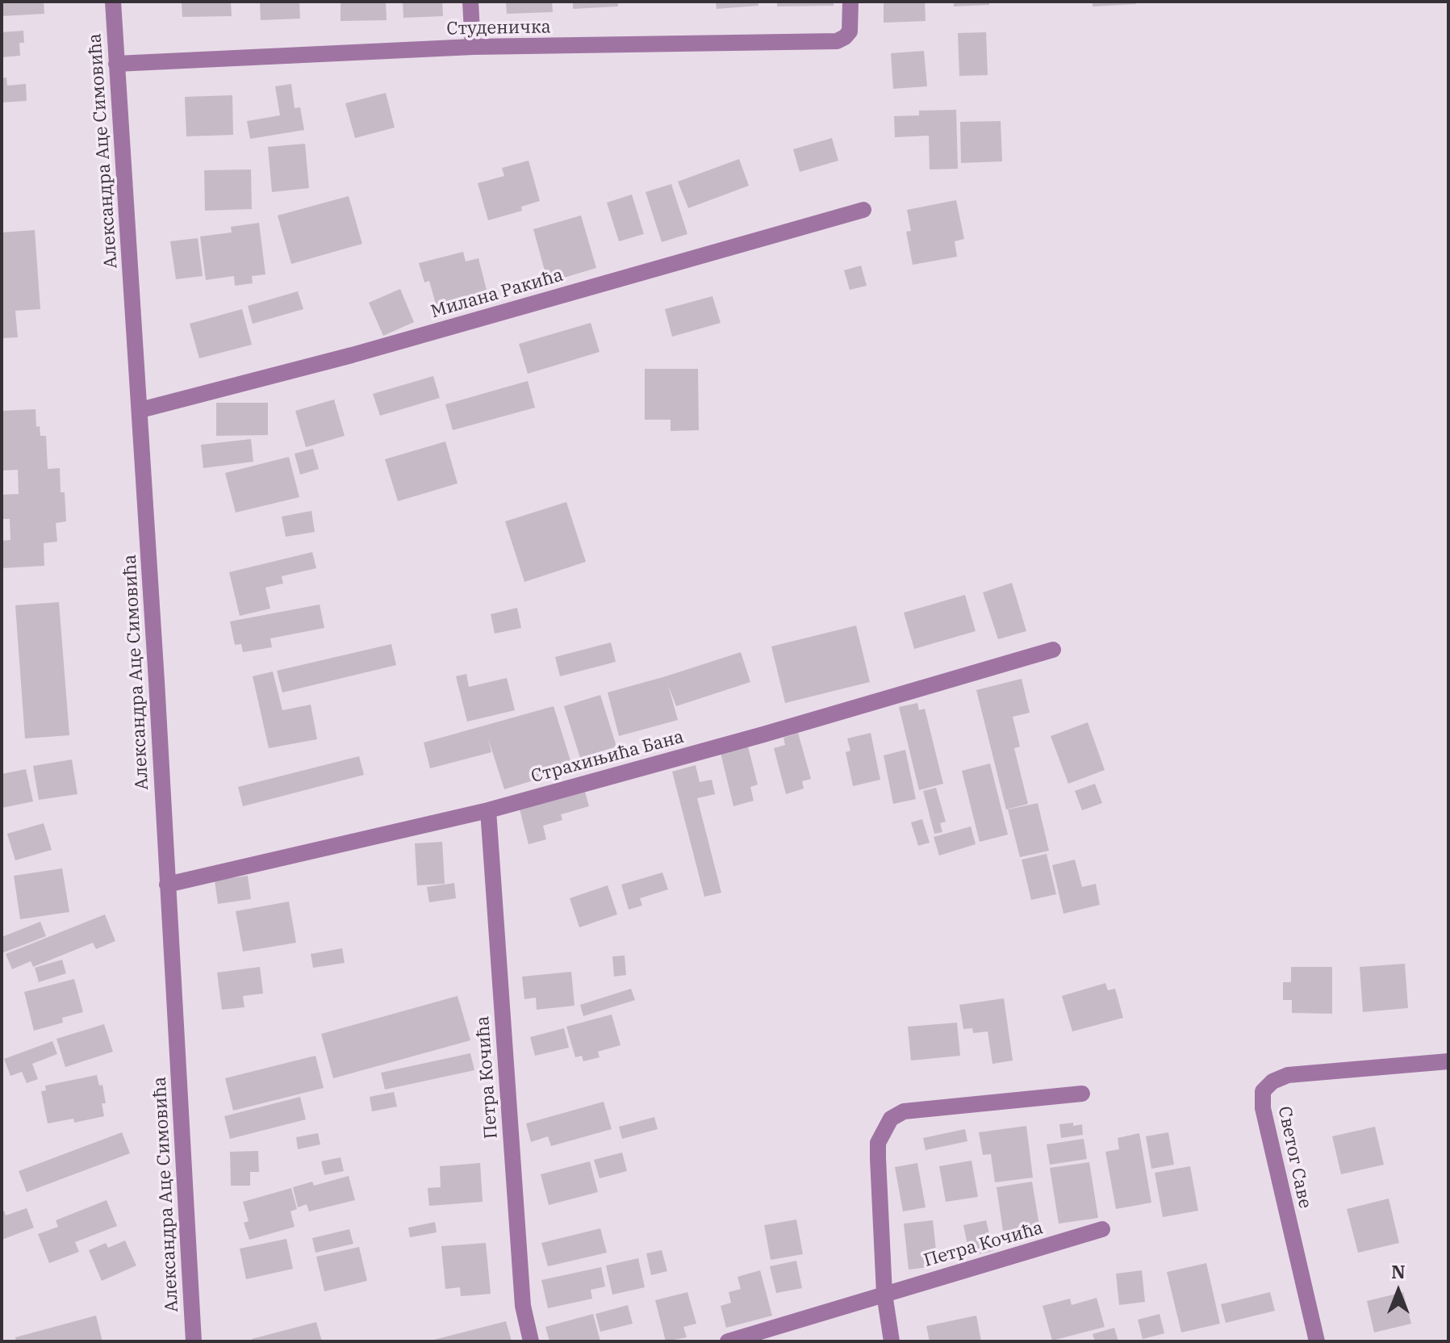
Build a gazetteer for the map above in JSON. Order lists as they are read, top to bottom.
{
  "streets": {
    "street": [
      "Студеничка",
      "Александра Аце Симовића",
      "Милана Ракића",
      "Страхињића Бана",
      "Петра Кочића",
      "Светог Саве"
    ]
  },
  "crossings": [
    ["Студеничка", "Александра Аце Симовића"],
    ["Александра Аце Симовића", "Милана Ракића"],
    ["Александра Аце Симовића", "Страхињића Бана"],
    ["Страхињића Бана", "Петра Кочића"]
  ],
  "north": "top"
}
